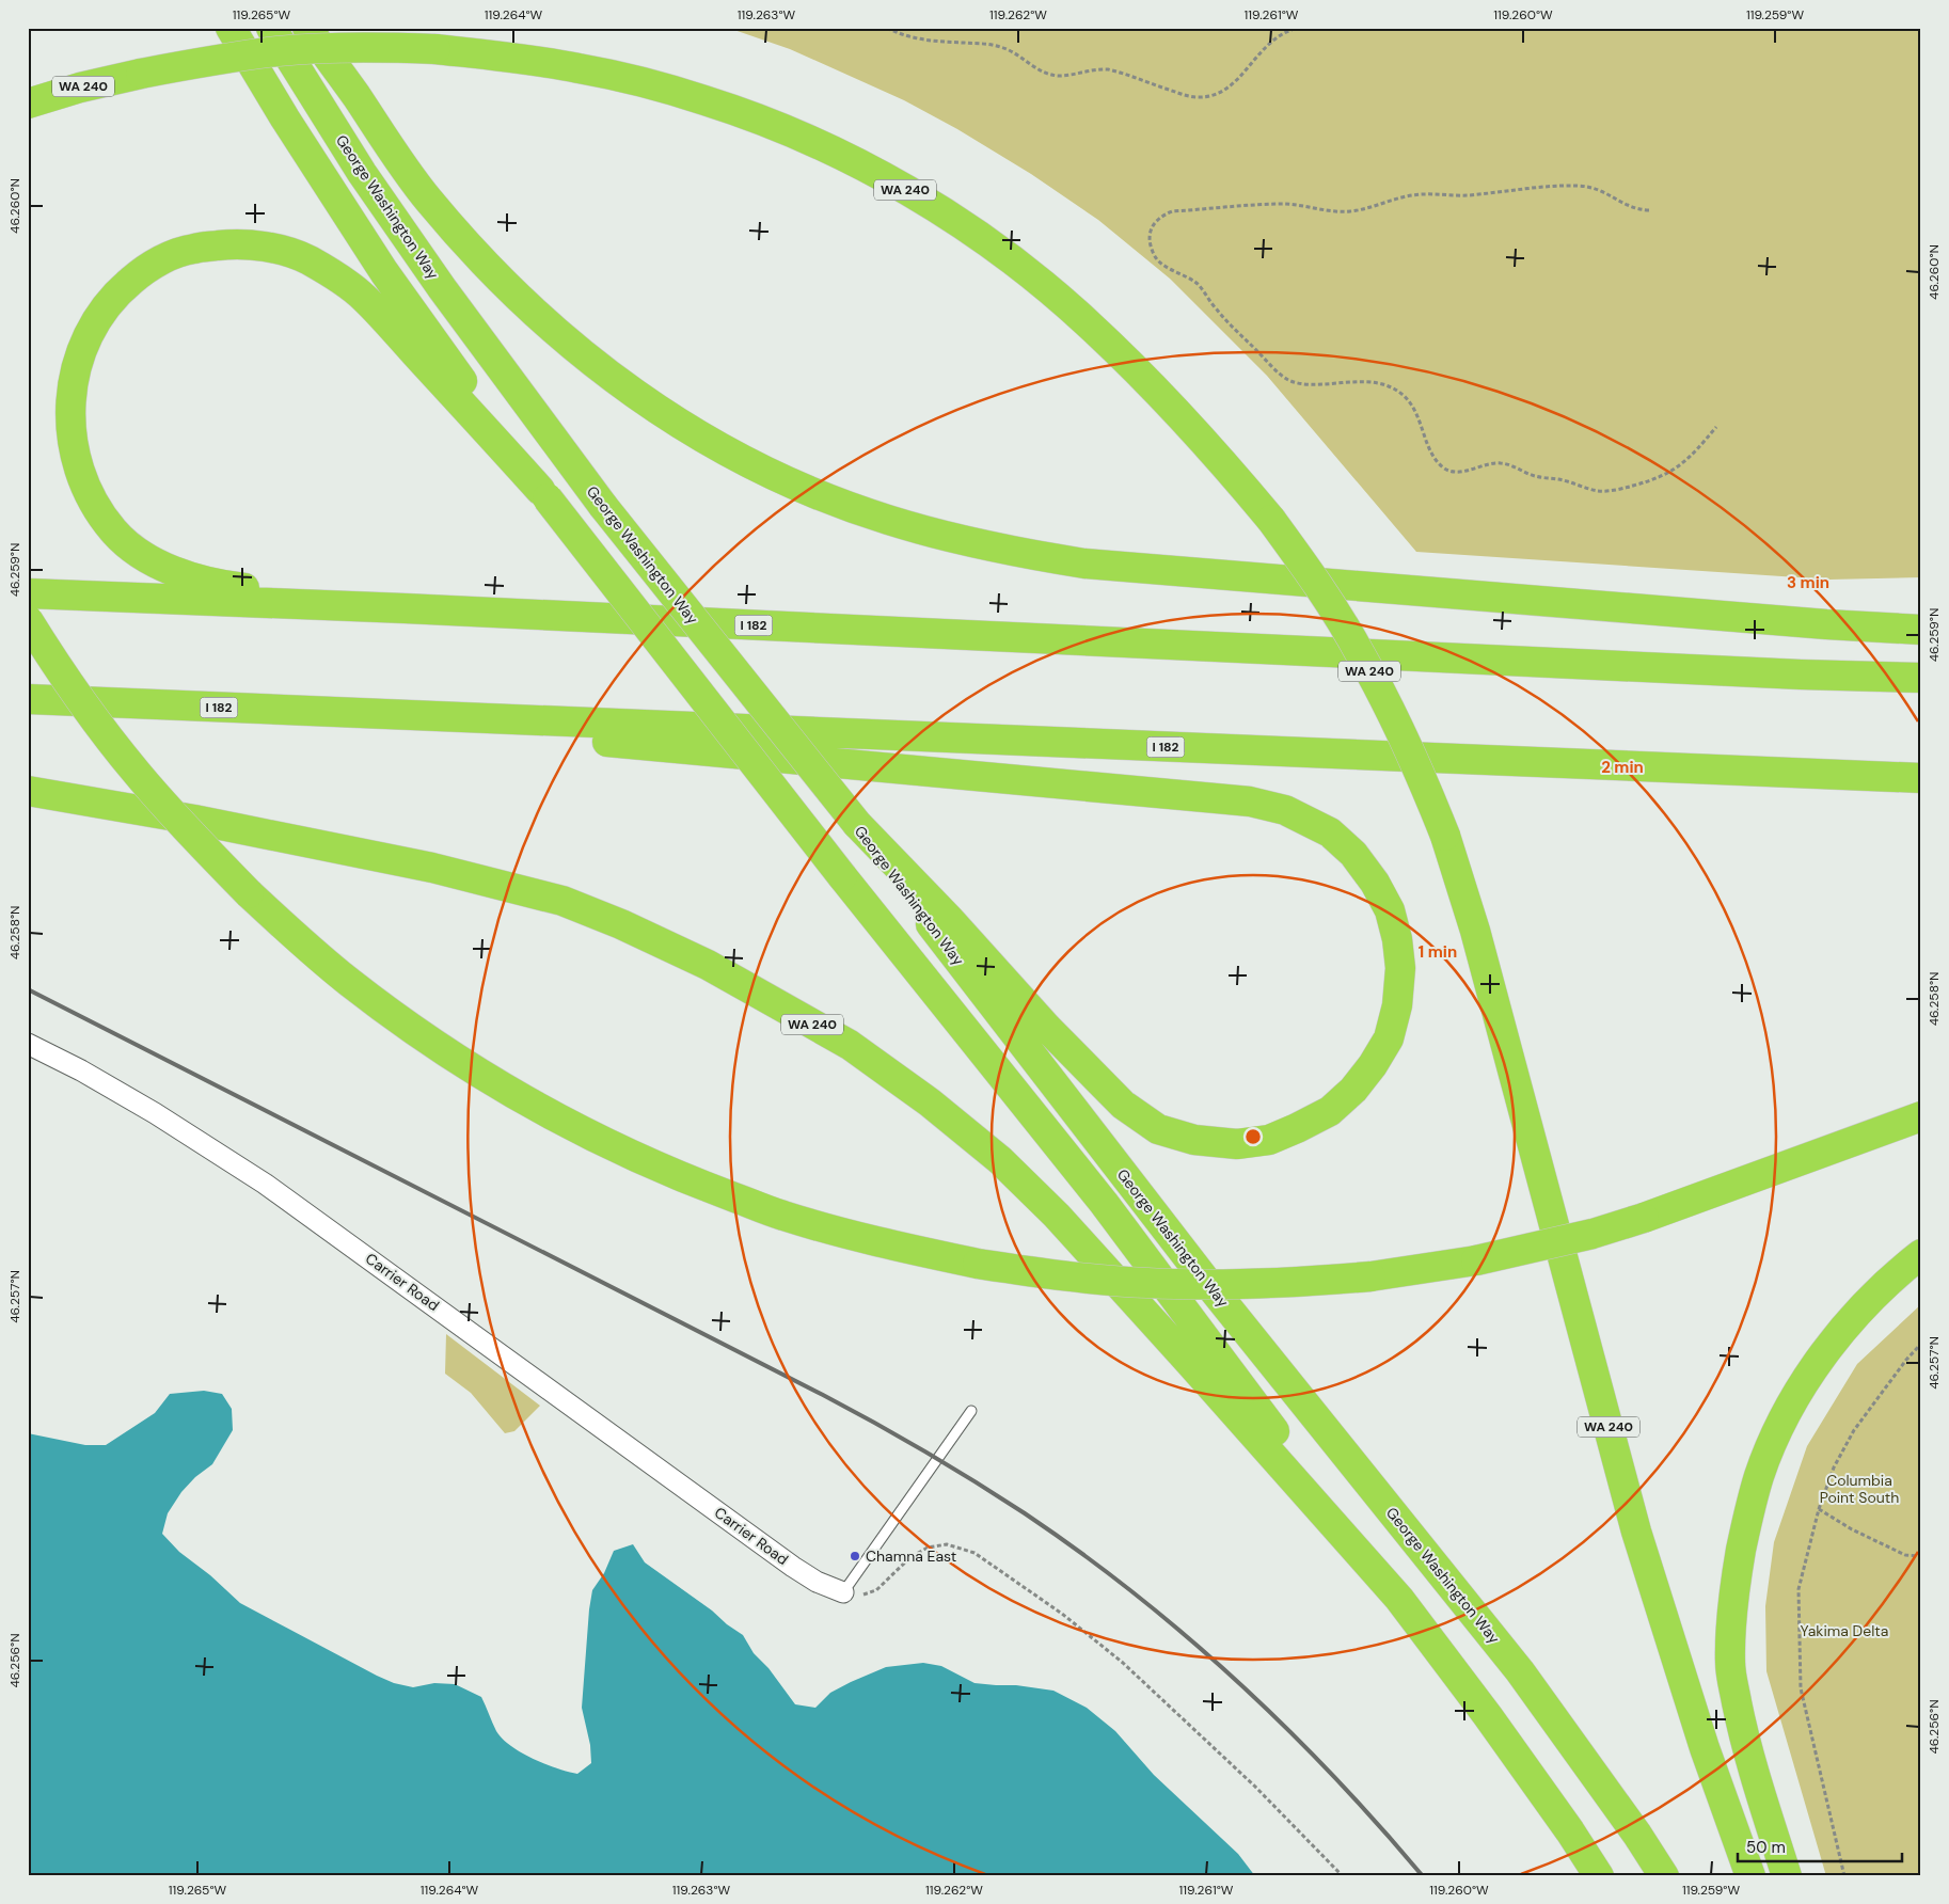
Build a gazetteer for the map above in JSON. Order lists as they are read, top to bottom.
{
  "streets": {
    "highway": ["WA 240", "George Washington Way", "I 182"],
    "street": ["Carrier Road"]
  },
  "parks": ["Columbia Point South", "Yakima Delta"],
  "places": ["Chamna East"],
  "scale_bar": "50 m",
  "coordinates": [
    "119.265°W",
    "119.264°W",
    "119.263°W",
    "119.262°W",
    "119.261°W",
    "119.260°W",
    "119.259°W",
    "46.260°N",
    "46.259°N",
    "46.258°N",
    "46.257°N",
    "46.256°N"
  ],
  "rings": ["3 min", "2 min", "1 min"]
}
